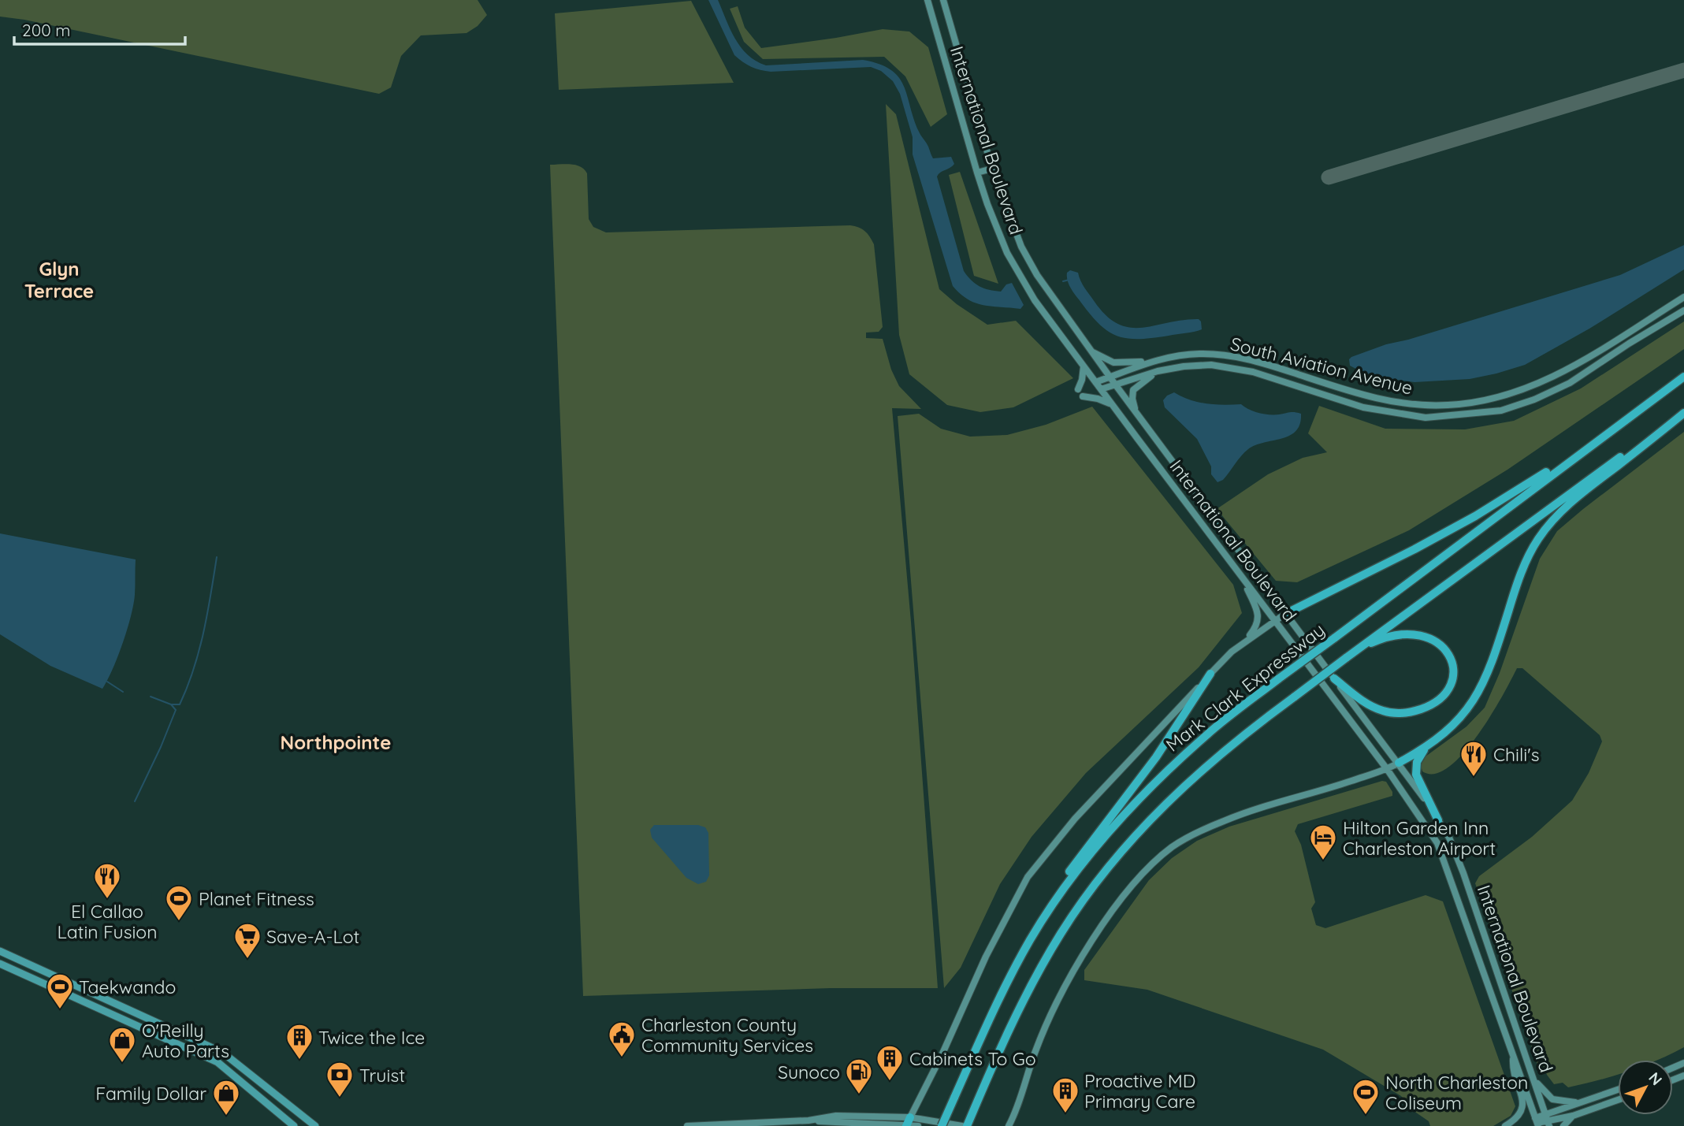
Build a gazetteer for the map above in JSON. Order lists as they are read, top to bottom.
{
  "streets": {
    "highway": ["Mark Clark Expressway"],
    "main road": ["International Boulevard", "South Aviation Avenue"]
  },
  "crossings": [
    ["International Boulevard", "South Aviation Avenue"]
  ],
  "districts": ["Glyn Terrace", "Northpointe"],
  "places": {
    "restaurant": ["Chili's", "El Callao Latin Fusion"],
    "hotel": ["Hilton Garden Inn Charleston Airport"],
    "sports": ["Planet Fitness", "Taekwando", "North Charleston Coliseum"],
    "supermarket": ["Save-A-Lot"],
    "public building": ["Charleston County Community Services"],
    "building": ["Twice the Ice", "Cabinets To Go", "Proactive MD Primary Care"],
    "shop": ["O'Reilly Auto Parts", "Family Dollar"],
    "fuel station": ["Sunoco"],
    "bank": ["Truist"]
  },
  "scale_bar": "200 m",
  "north": "top right"
}
